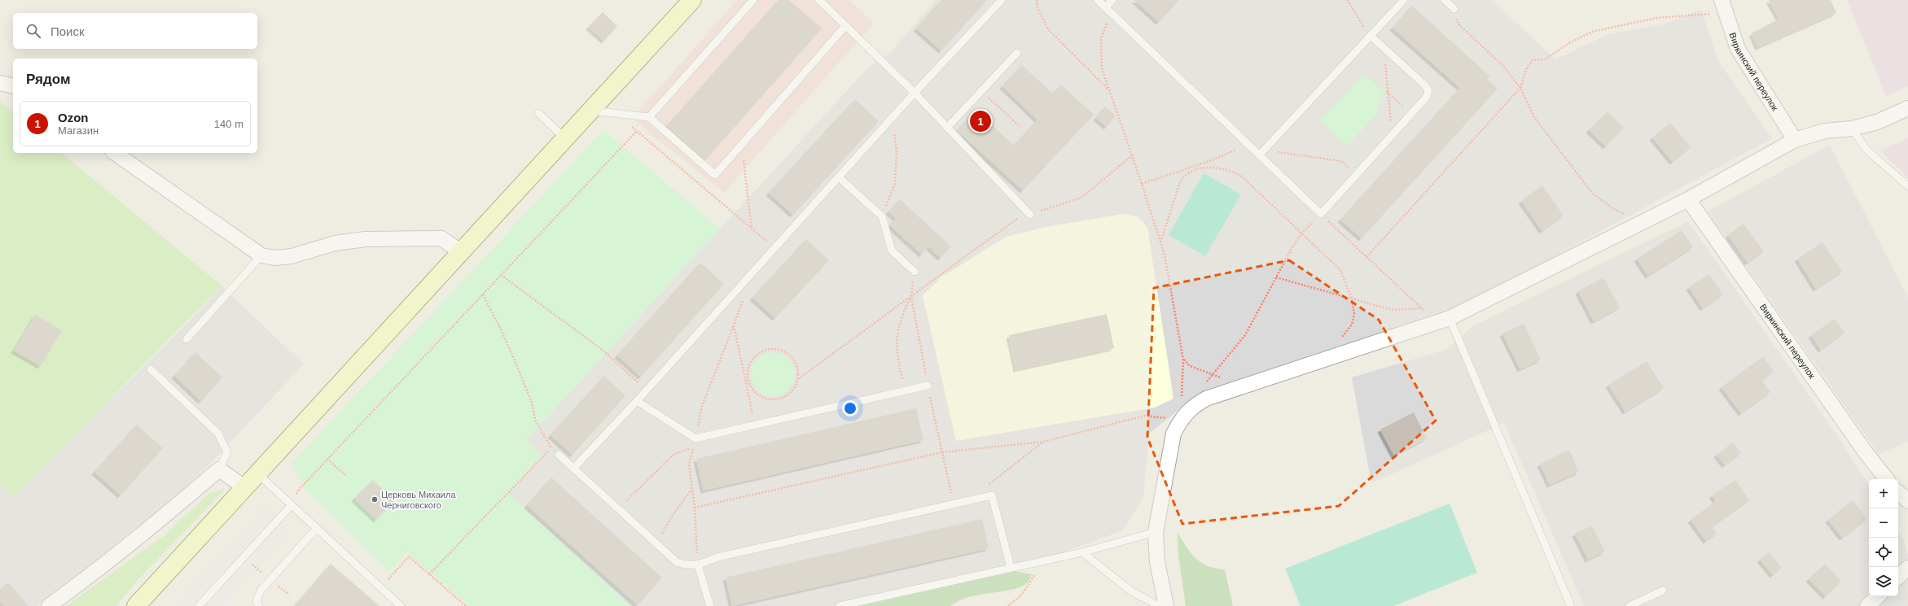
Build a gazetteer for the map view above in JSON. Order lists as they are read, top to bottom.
{
  "streets": {
    "street": ["Виркинский переулок"]
  },
  "places": ["Церковь Михаила Черниговского"],
  "page": {
    "search": "Поиск",
    "heading": "Рядом",
    "list": [
      {
        "mark": "1",
        "name": "Ozon",
        "note": "Магазин",
        "value": "140 m"
      }
    ],
    "pins": "1",
    "map_buttons": ["+", "−"]
  }
}
